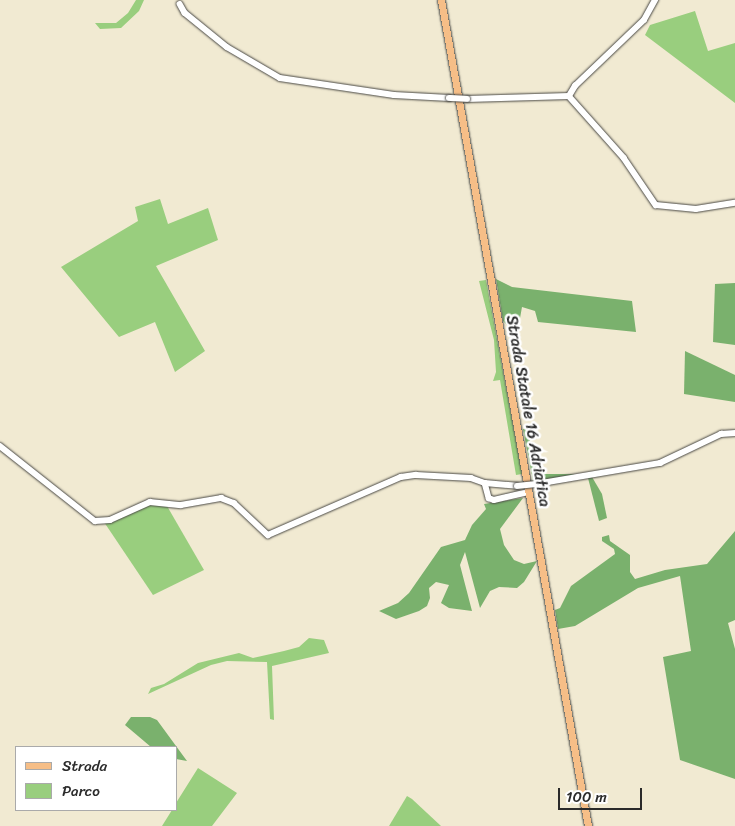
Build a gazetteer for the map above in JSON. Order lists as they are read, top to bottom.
{
  "streets": {
    "main road": ["Strada Statale 16 Adriatica"]
  },
  "legend": ["Strada", "Parco"],
  "scale_bar": "100 m"
}
